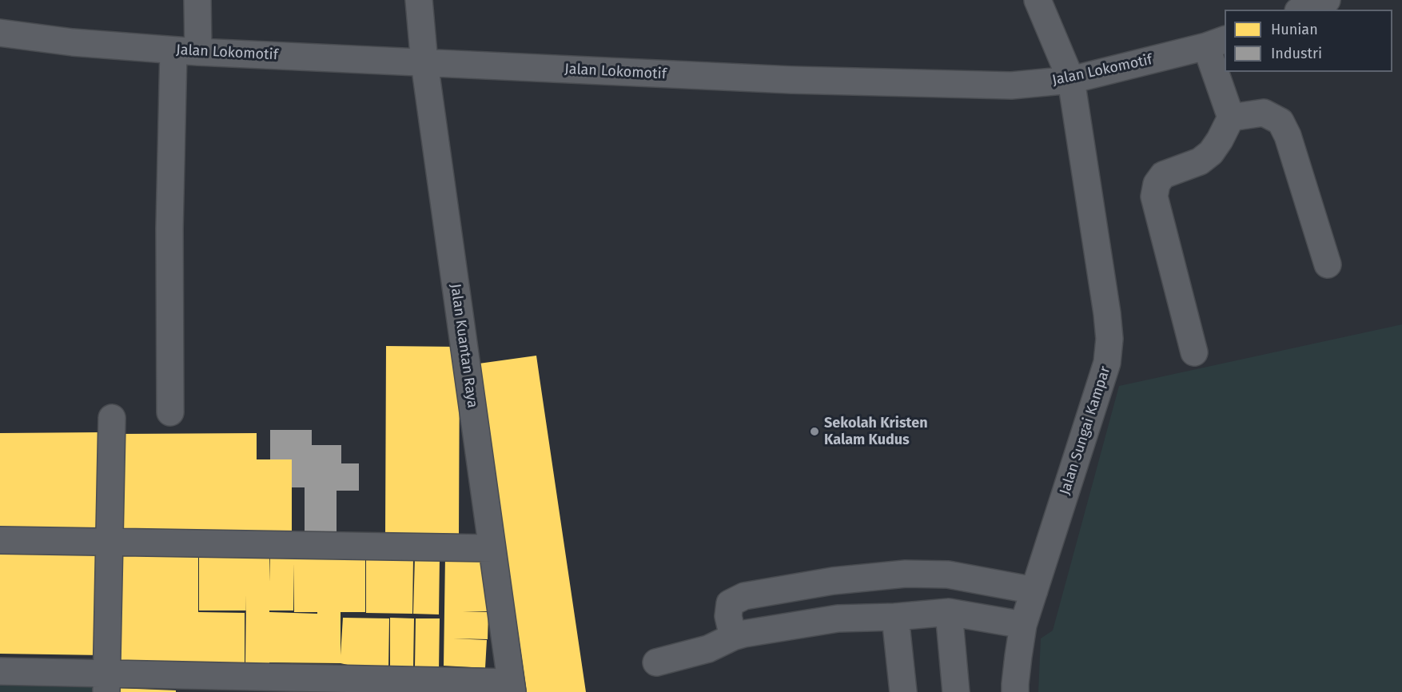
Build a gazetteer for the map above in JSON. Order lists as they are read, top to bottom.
{
  "streets": {
    "street": ["Jalan Lokomotif", "Jalan Kuantan Raya", "Jalan Sungai Kampar"]
  },
  "crossings": [
    ["Jalan Lokomotif", "Jalan Kuantan Raya"],
    ["Jalan Lokomotif", "Jalan Sungai Kampar"]
  ],
  "places": ["Sekolah Kristen Kalam Kudus"],
  "legend": ["Hunian", "Industri"]
}
